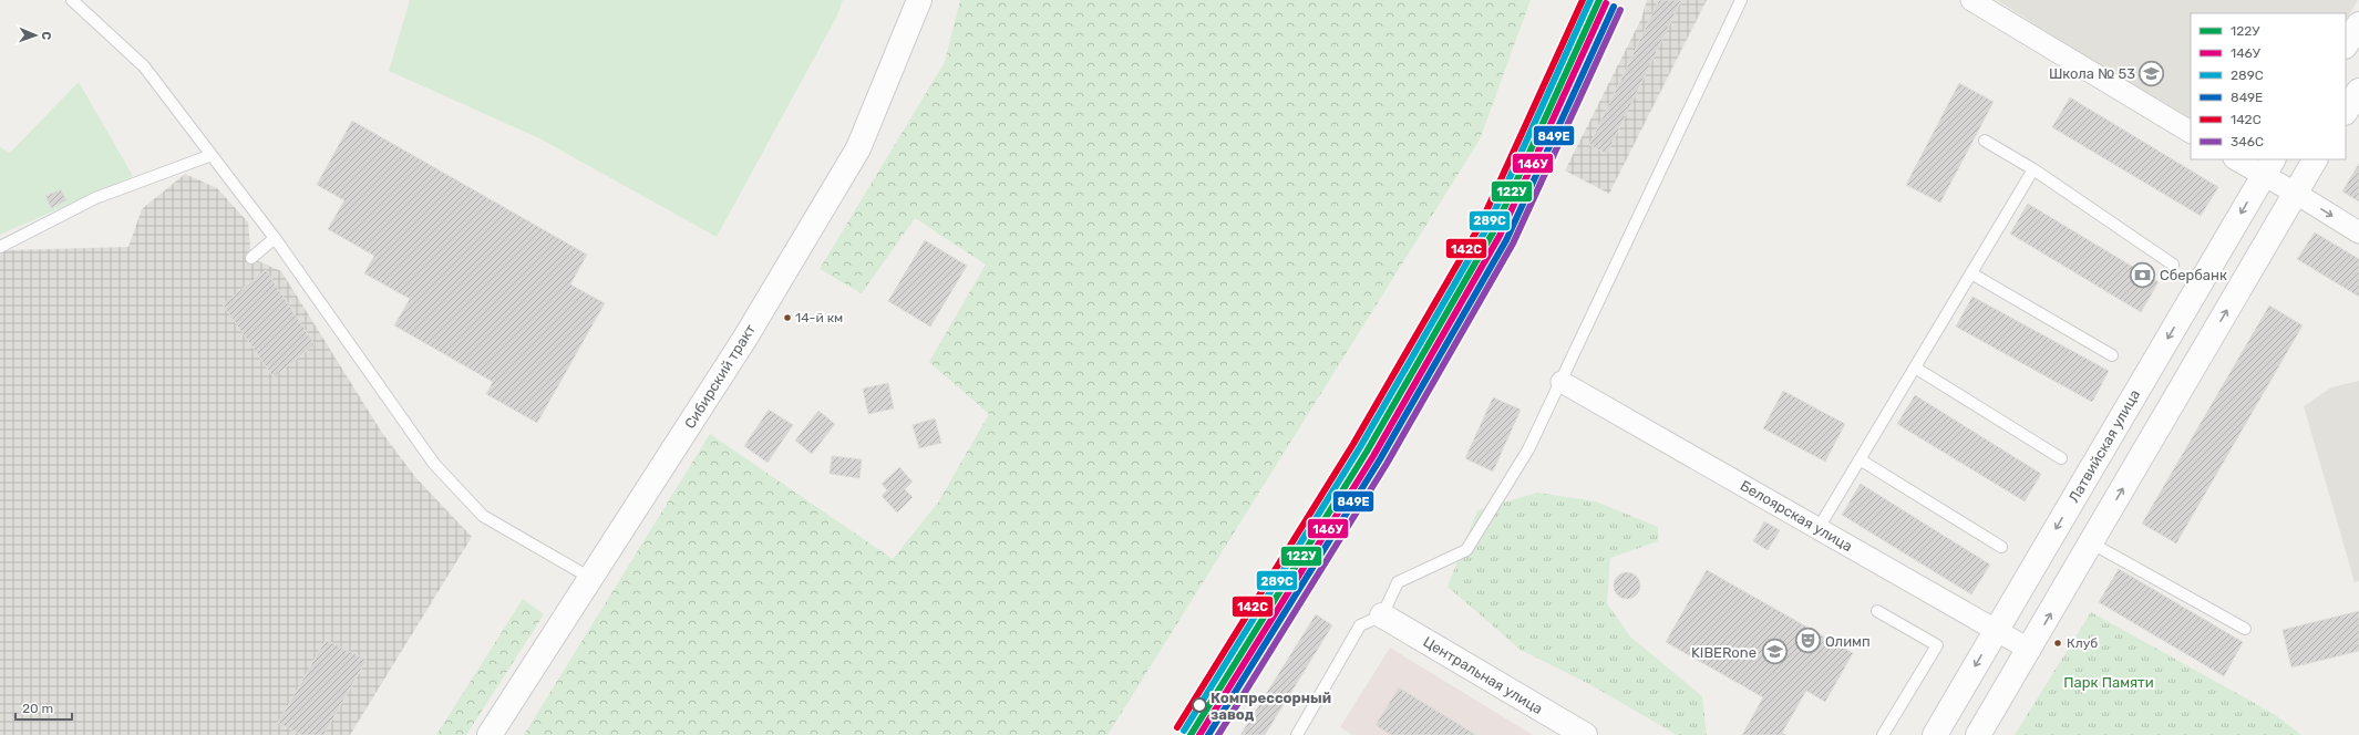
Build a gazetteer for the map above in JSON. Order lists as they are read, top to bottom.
{
  "streets": {
    "street": [
      "Сибирский тракт",
      "Латвийская улица",
      "Белоярская улица",
      "Центральная улица"
    ]
  },
  "crossings": [
    ["Латвийская улица", "Белоярская улица"]
  ],
  "parks": ["Парк Памяти"],
  "places": {
    "school or university": ["Школа № 53", "KIBERone"],
    "bank": ["Сбербанк"],
    "other": ["14-й км", "Клуб", "Компрессорный завод"],
    "theatre": ["Олимп"]
  },
  "lines": [
    "transit line 122У",
    "transit line 289С",
    "transit line 142С",
    "transit line 146У",
    "transit line 849Е",
    "transit line 346С"
  ],
  "legend": [
    "122У",
    "146У",
    "289С",
    "849Е",
    "142С",
    "346С"
  ],
  "scale_bar": "20 m",
  "north": "right"
}
